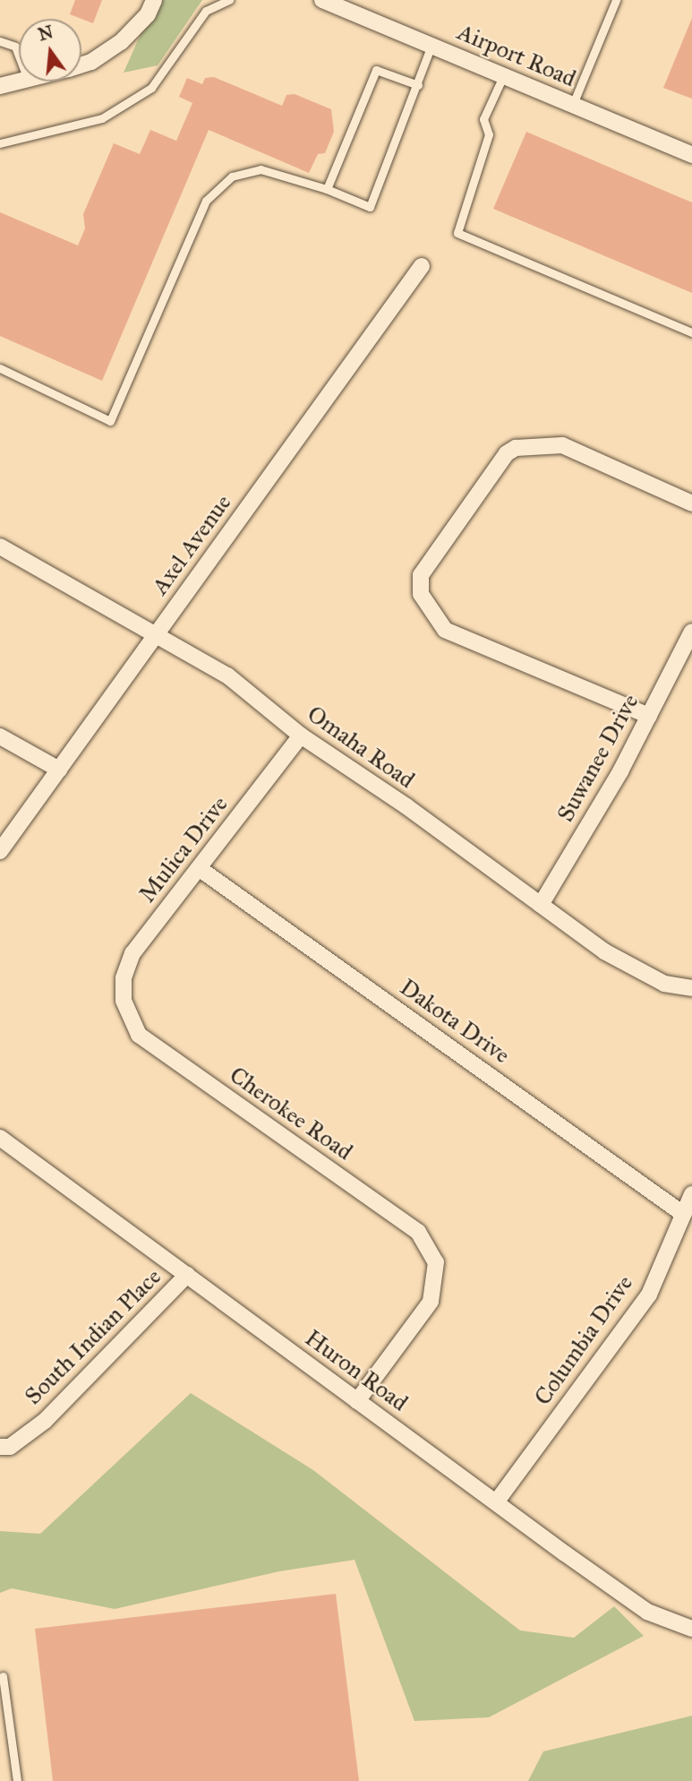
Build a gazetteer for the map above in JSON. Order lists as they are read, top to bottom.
{
  "streets": {
    "street": [
      "Airport Road",
      "Axel Avenue",
      "Omaha Road",
      "Suwanee Drive",
      "Mulica Drive",
      "Dakota Drive",
      "Cherokee Road",
      "South Indian Place",
      "Columbia Drive",
      "Huron Road"
    ]
  },
  "crossings": [
    ["Axel Avenue", "Omaha Road"],
    ["Omaha Road", "Suwanee Drive"],
    ["Omaha Road", "Mulica Drive"],
    ["Mulica Drive", "Dakota Drive"],
    ["Mulica Drive", "Cherokee Road"],
    ["Dakota Drive", "Columbia Drive"],
    ["Cherokee Road", "Huron Road"],
    ["South Indian Place", "Huron Road"],
    ["Columbia Drive", "Huron Road"]
  ],
  "north": "top"
}
